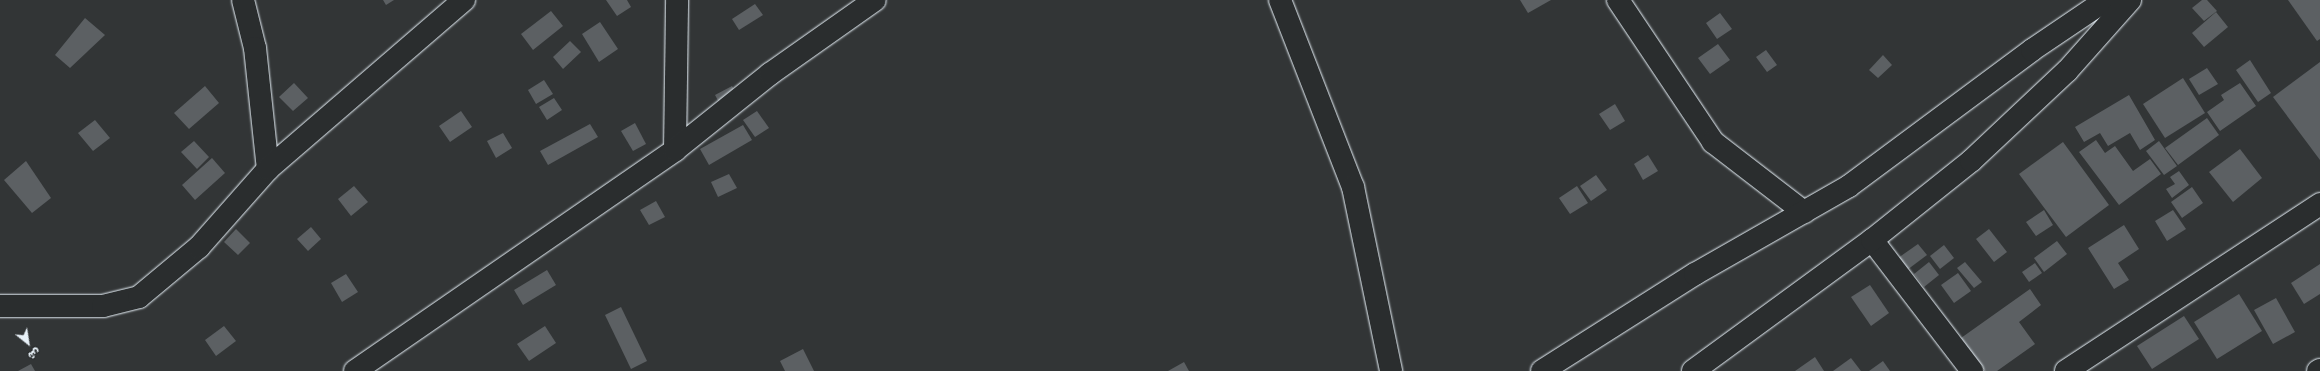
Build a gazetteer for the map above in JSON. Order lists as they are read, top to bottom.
{
  "north": "bottom right"
}
